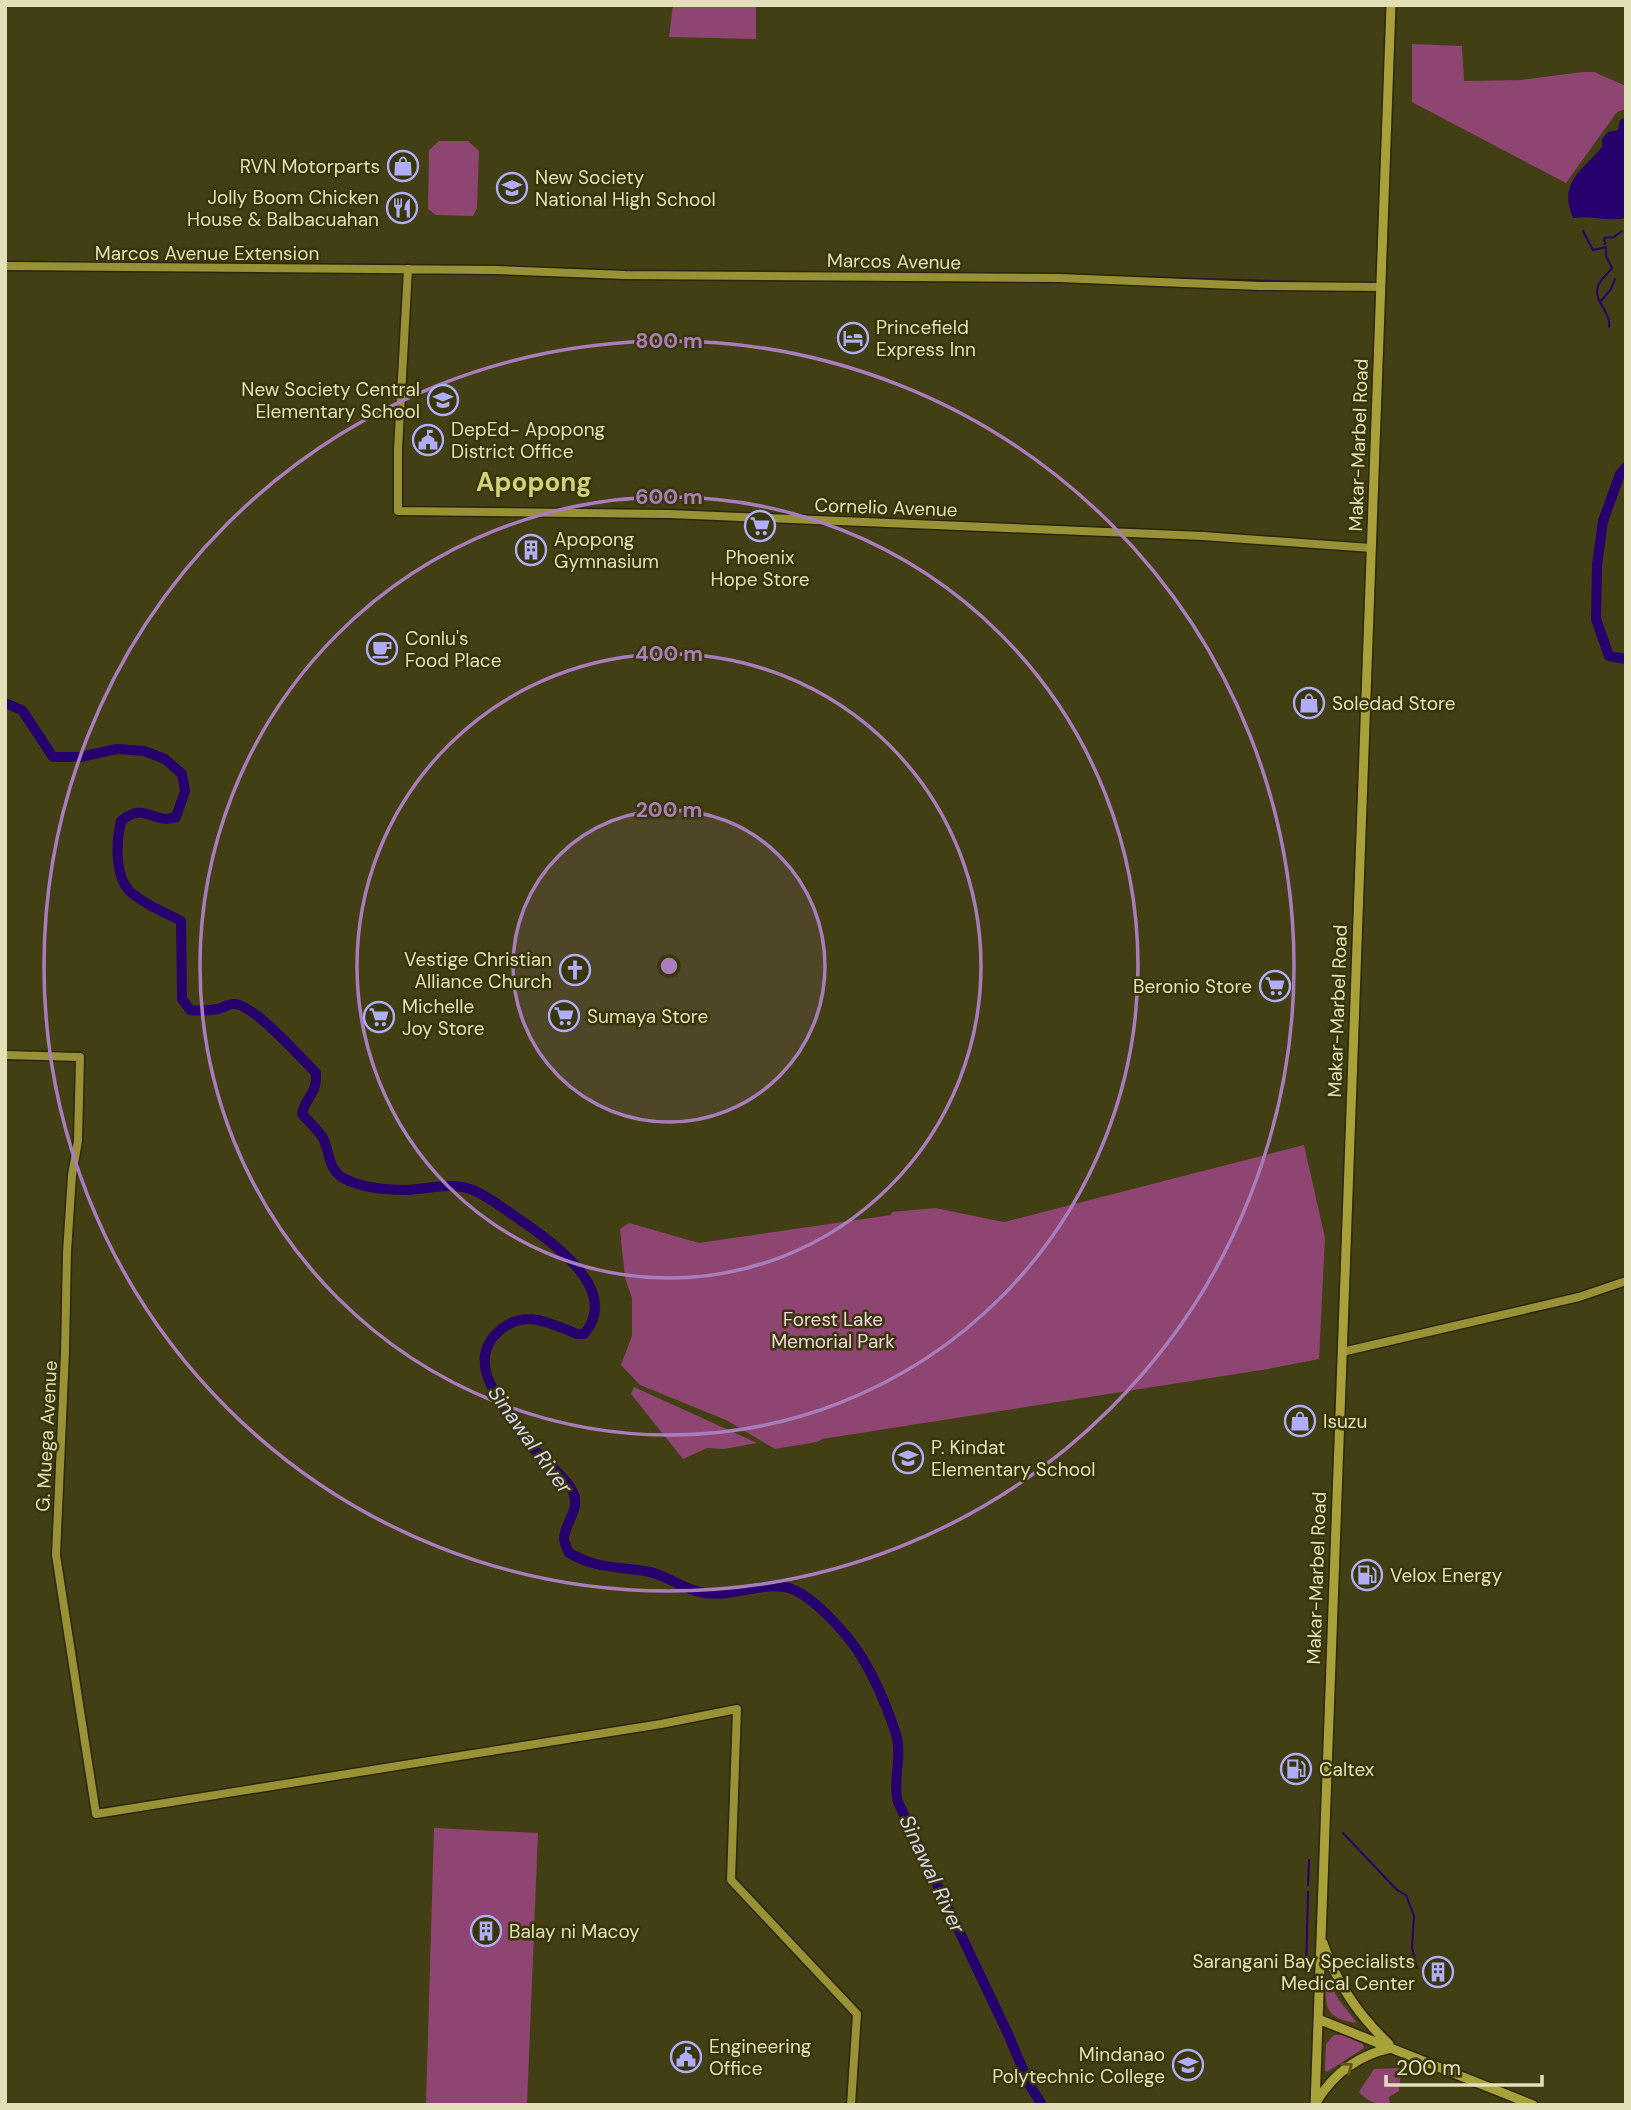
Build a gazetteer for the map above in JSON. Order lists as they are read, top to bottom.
{
  "streets": {
    "main road": ["Makar-Marbel Road"],
    "street": [
      "Marcos Avenue Extension",
      "Marcos Avenue",
      "Cornelio Avenue",
      "G. Muega Avenue"
    ]
  },
  "crossings": [
    ["Marcos Avenue Extension", "Marcos Avenue"],
    ["Marcos Avenue Extension", "Cornelio Avenue"],
    ["Marcos Avenue", "Makar-Marbel Road"],
    ["Marcos Avenue", "Cornelio Avenue"],
    ["Makar-Marbel Road", "Cornelio Avenue"]
  ],
  "districts": ["Apopong"],
  "water": ["Sinawal River"],
  "parks": ["Forest Lake Memorial Park"],
  "places": {
    "shop": ["RVN Motorparts", "Soledad Store", "Isuzu"],
    "school or university": [
      "New Society National High School",
      "New Society Central Elementary School",
      "P. Kindat Elementary School",
      "Mindanao Polytechnic College"
    ],
    "restaurant": ["Jolly Boom Chicken House & Balbacuahan"],
    "hotel": ["Princefield Express Inn"],
    "public building": ["DepEd- Apopong District Office", "Engineering Office"],
    "supermarket": [
      "Phoenix Hope Store",
      "Beronio Store",
      "Sumaya Store",
      "Michelle Joy Store"
    ],
    "building": ["Apopong Gymnasium", "Balay ni Macoy", "Sarangani Bay Specialists Medical Center"],
    "cafe": ["Conlu's Food Place"],
    "church": ["Vestige Christian Alliance Church"],
    "fuel station": ["Velox Energy", "Caltex"]
  },
  "scale_bar": "200 m",
  "rings": [
    "800 m",
    "600 m",
    "400 m",
    "200 m"
  ]
}
